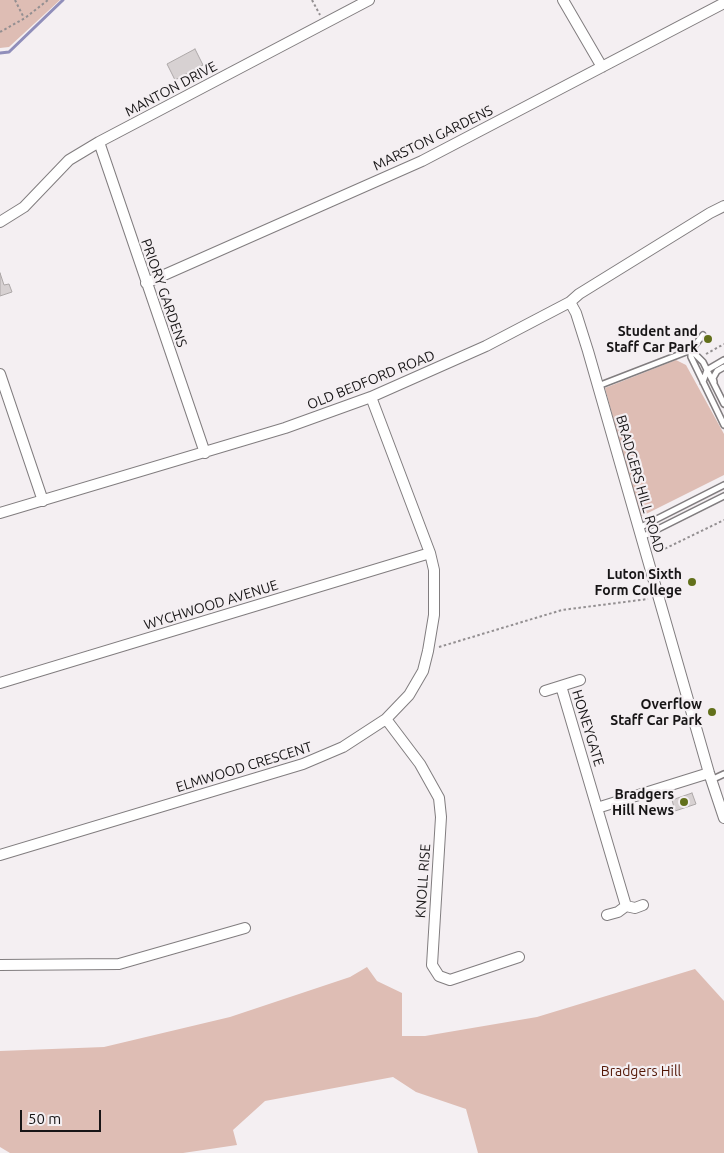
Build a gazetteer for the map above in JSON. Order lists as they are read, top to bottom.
{
  "streets": {
    "street": [
      "MANTON DRIVE",
      "MARSTON GARDENS",
      "PRIORY GARDENS",
      "OLD BEDFORD ROAD",
      "BRADGERS HILL ROAD",
      "WYCHWOOD AVENUE",
      "HONEYGATE",
      "ELMWOOD CRESCENT",
      "KNOLL RISE"
    ]
  },
  "crossings": [
    ["MANTON DRIVE", "PRIORY GARDENS"],
    ["MARSTON GARDENS", "PRIORY GARDENS"],
    ["PRIORY GARDENS", "OLD BEDFORD ROAD"],
    ["OLD BEDFORD ROAD", "BRADGERS HILL ROAD"],
    ["OLD BEDFORD ROAD", "ELMWOOD CRESCENT"],
    ["WYCHWOOD AVENUE", "ELMWOOD CRESCENT"],
    ["ELMWOOD CRESCENT", "KNOLL RISE"]
  ],
  "parks": ["Bradgers Hill"],
  "places": [
    "Student and Staff Car Park",
    "Luton Sixth Form College",
    "Overflow Staff Car Park",
    "Bradgers Hill News"
  ],
  "scale_bar": "50 m"
}
